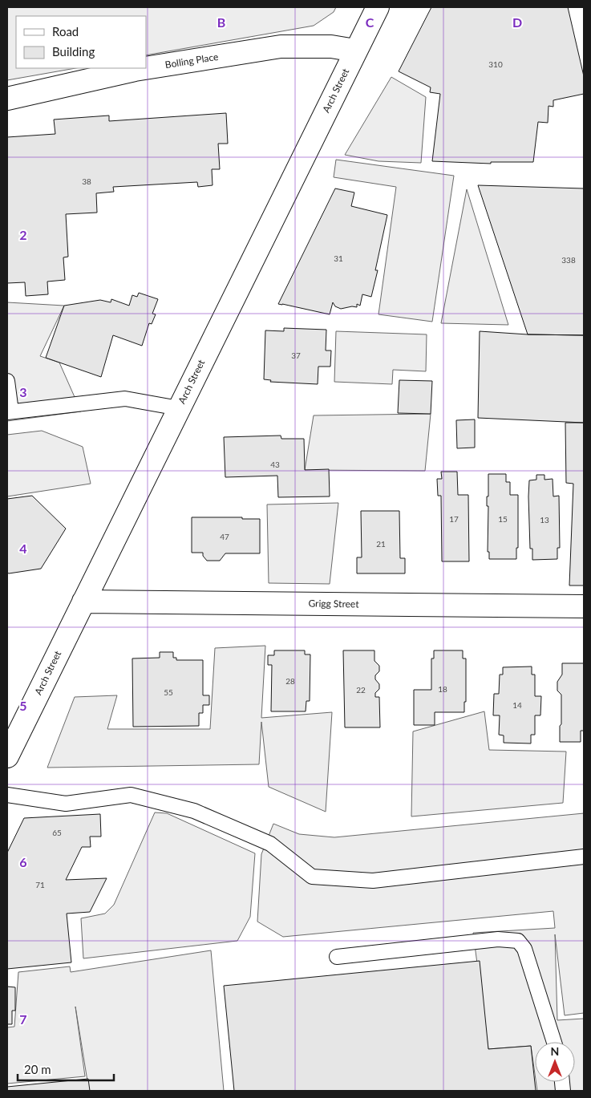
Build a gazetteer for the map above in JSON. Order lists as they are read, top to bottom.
{
  "streets": {
    "street": ["Bolling Place", "Arch Street", "Grigg Street"]
  },
  "crossings": [
    ["Bolling Place", "Arch Street"],
    ["Arch Street", "Grigg Street"]
  ],
  "house_numbers": [
    "310",
    "38",
    "31",
    "338",
    "37",
    "43",
    "17",
    "15",
    "13",
    "47",
    "21",
    "28",
    "18",
    "22",
    "55",
    "14",
    "65",
    "71"
  ],
  "legend": ["Road", "Building"],
  "scale_bar": "20 m",
  "north": "top",
  "grid": {
    "columns": ["B", "C", "D"],
    "rows": [
      "2",
      "3",
      "4",
      "5",
      "6",
      "7"
    ]
  }
}
